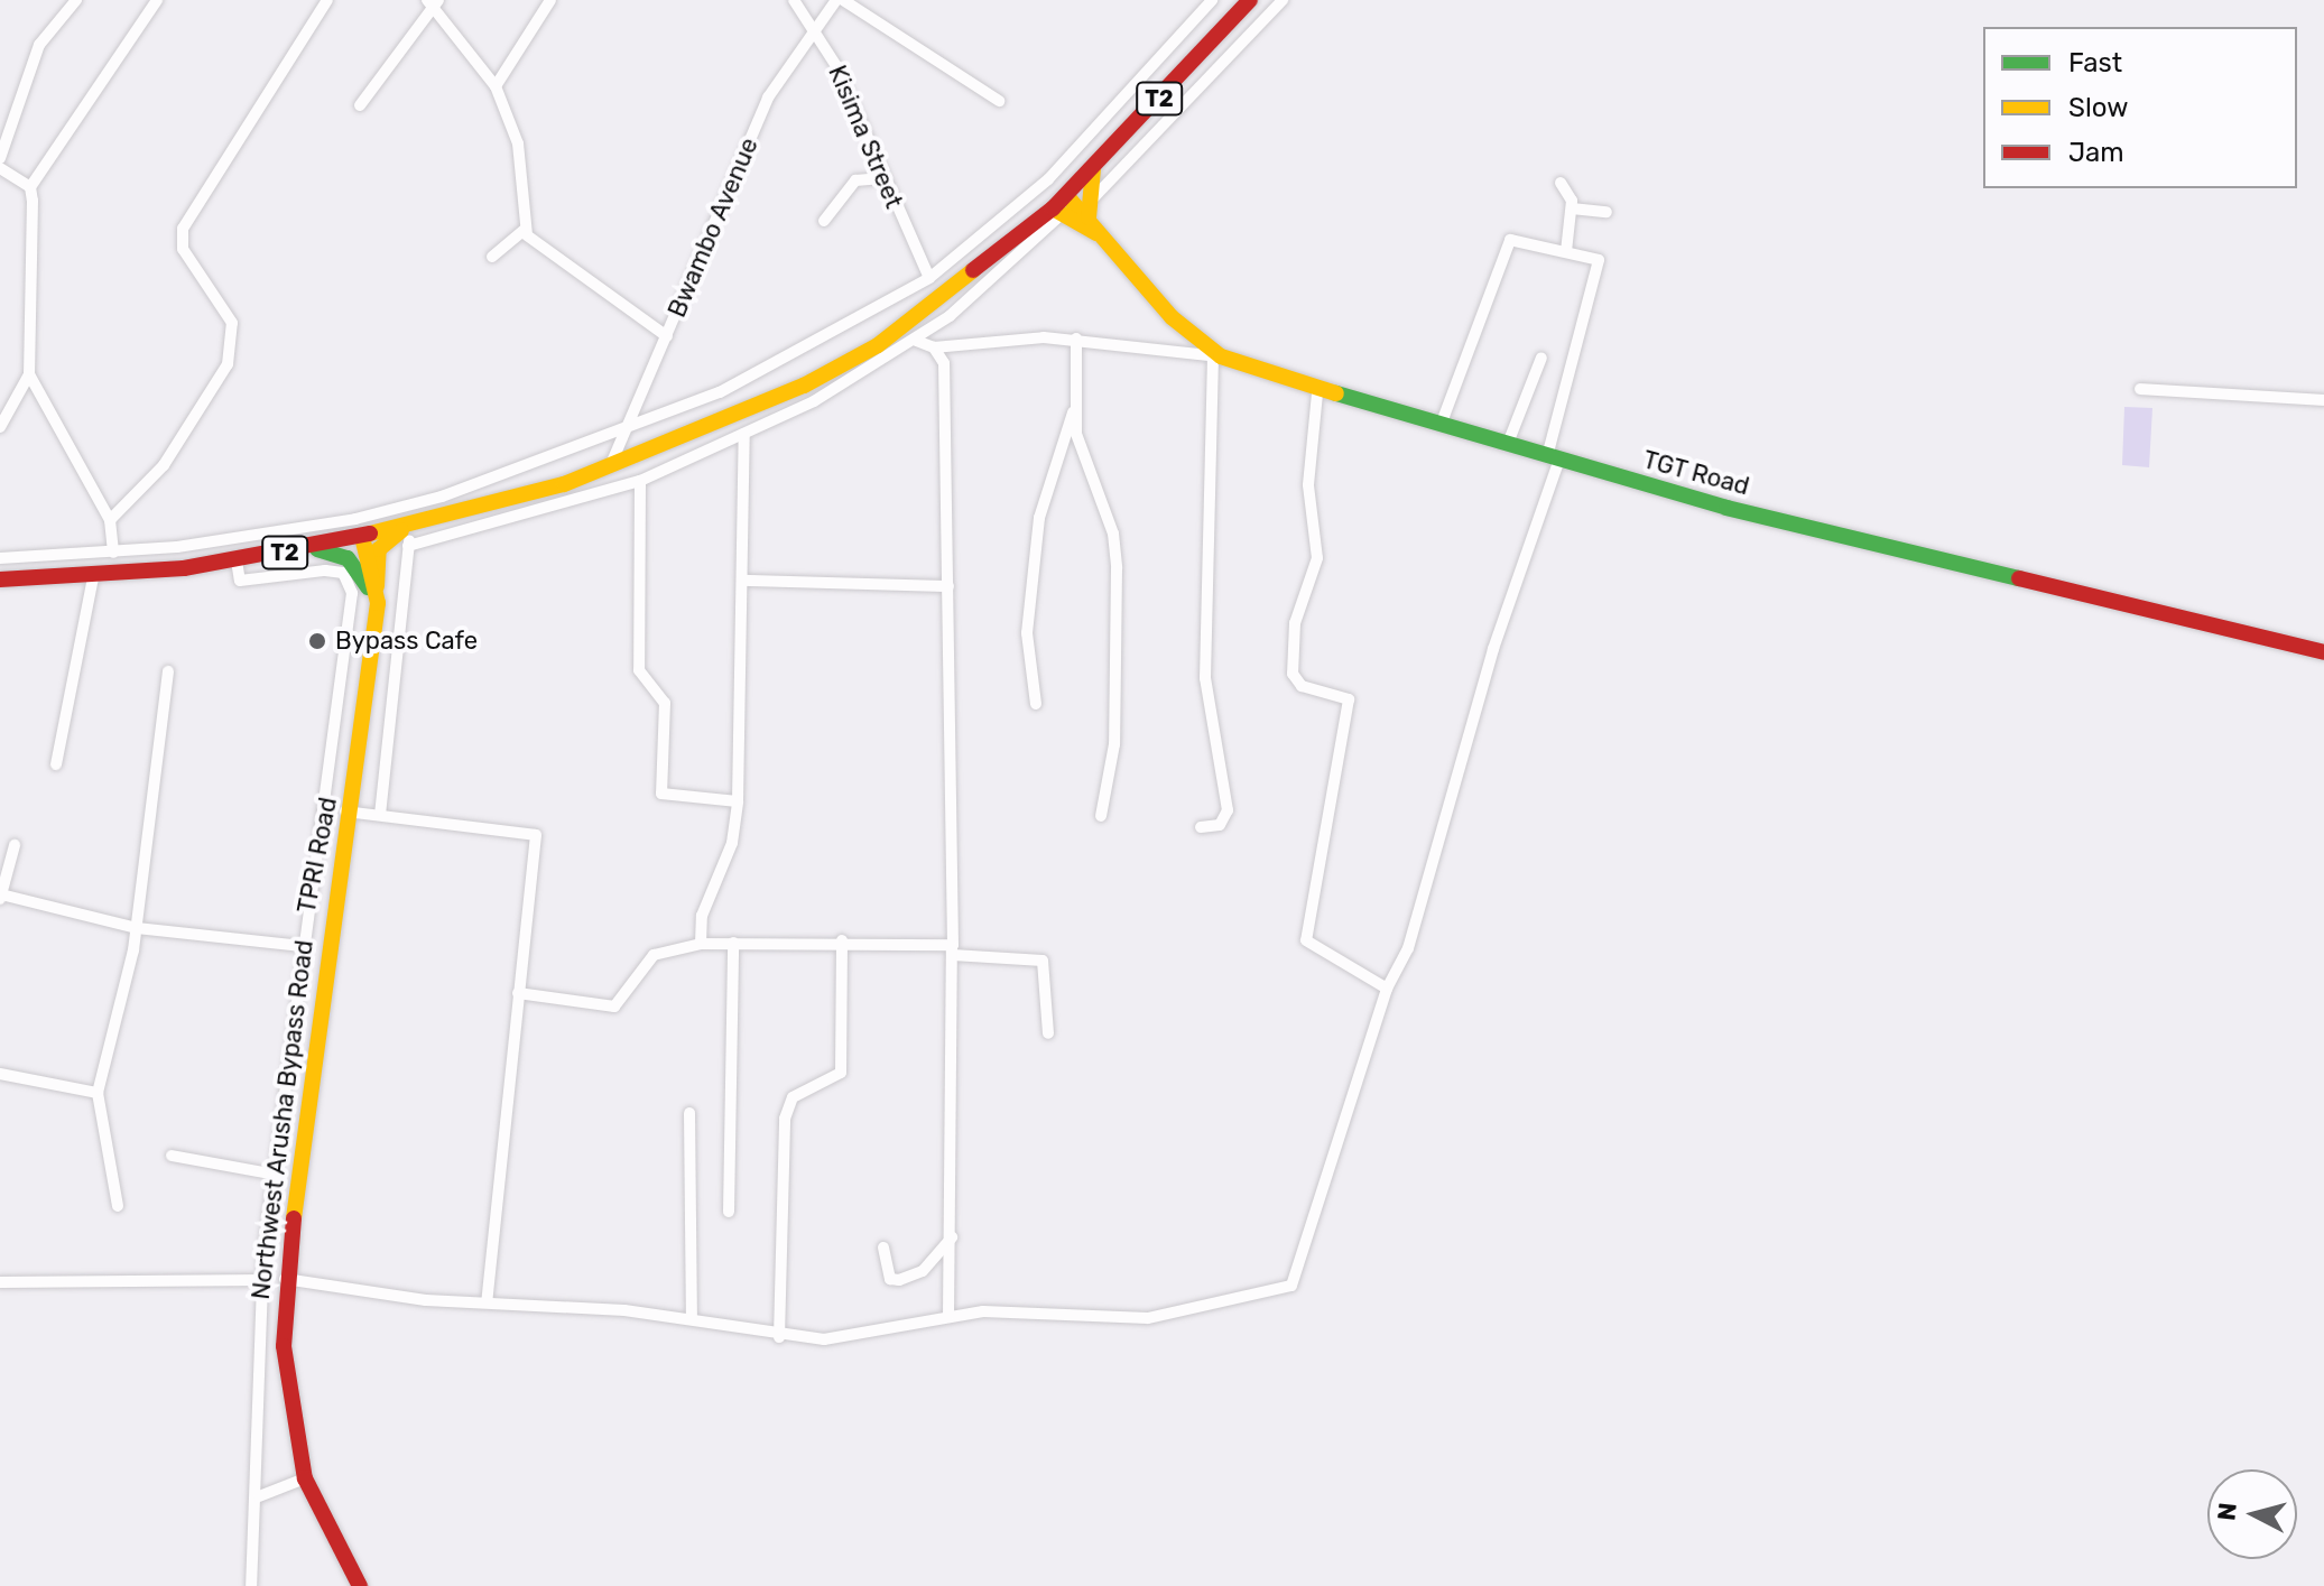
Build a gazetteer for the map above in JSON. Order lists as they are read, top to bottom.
{
  "streets": {
    "main road": ["T2", "TGT Road", "Northwest Arusha Bypass Road"],
    "street": ["Kisima Street", "Bwambo Avenue", "TPRI Road"]
  },
  "crossings": [
    ["T2", "Bwambo Avenue"],
    ["T2", "TGT Road"],
    ["T2", "TPRI Road"],
    ["Kisima Street", "Bwambo Avenue"]
  ],
  "places": ["Bypass Cafe"],
  "legend": ["Fast", "Slow", "Jam"],
  "north": "left"
}
